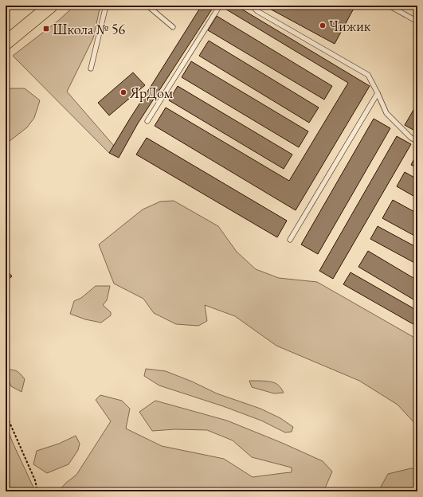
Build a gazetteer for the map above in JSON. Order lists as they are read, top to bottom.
{
  "places": {
    "other": ["Чижик", "ЯрДом"],
    "transit": ["Школа № 56"]
  }
}
